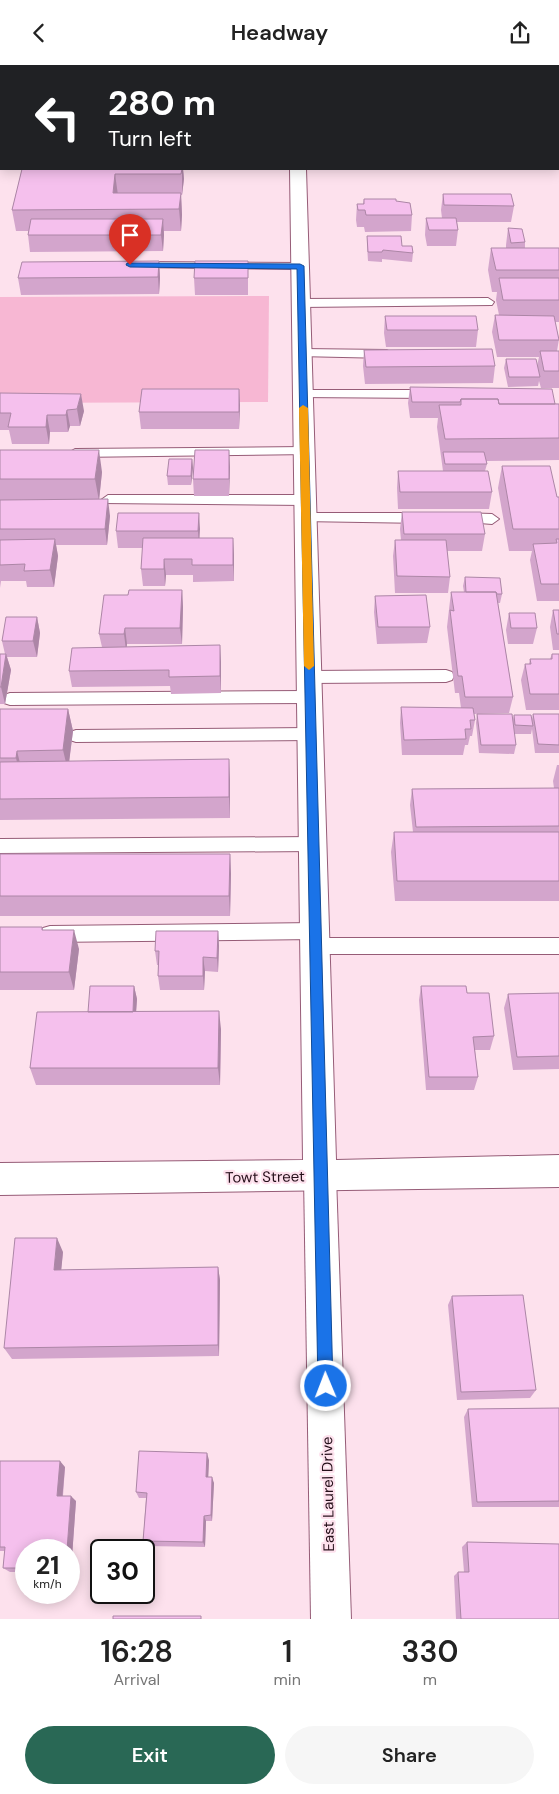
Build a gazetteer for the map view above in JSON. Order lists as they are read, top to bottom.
{
  "streets": {
    "street": ["Towt Street", "East Laurel Drive"]
  },
  "crossings": [
    ["Towt Street", "East Laurel Drive"]
  ],
  "page": {
    "header": "Headway",
    "turn": ["280 m", "Turn left"],
    "speed": "21 km/h",
    "limit": "30",
    "eta": [
      "16:28",
      "Arrival",
      "1",
      "min",
      "330",
      "m"
    ],
    "buttons": ["Exit", "Share"]
  }
}
